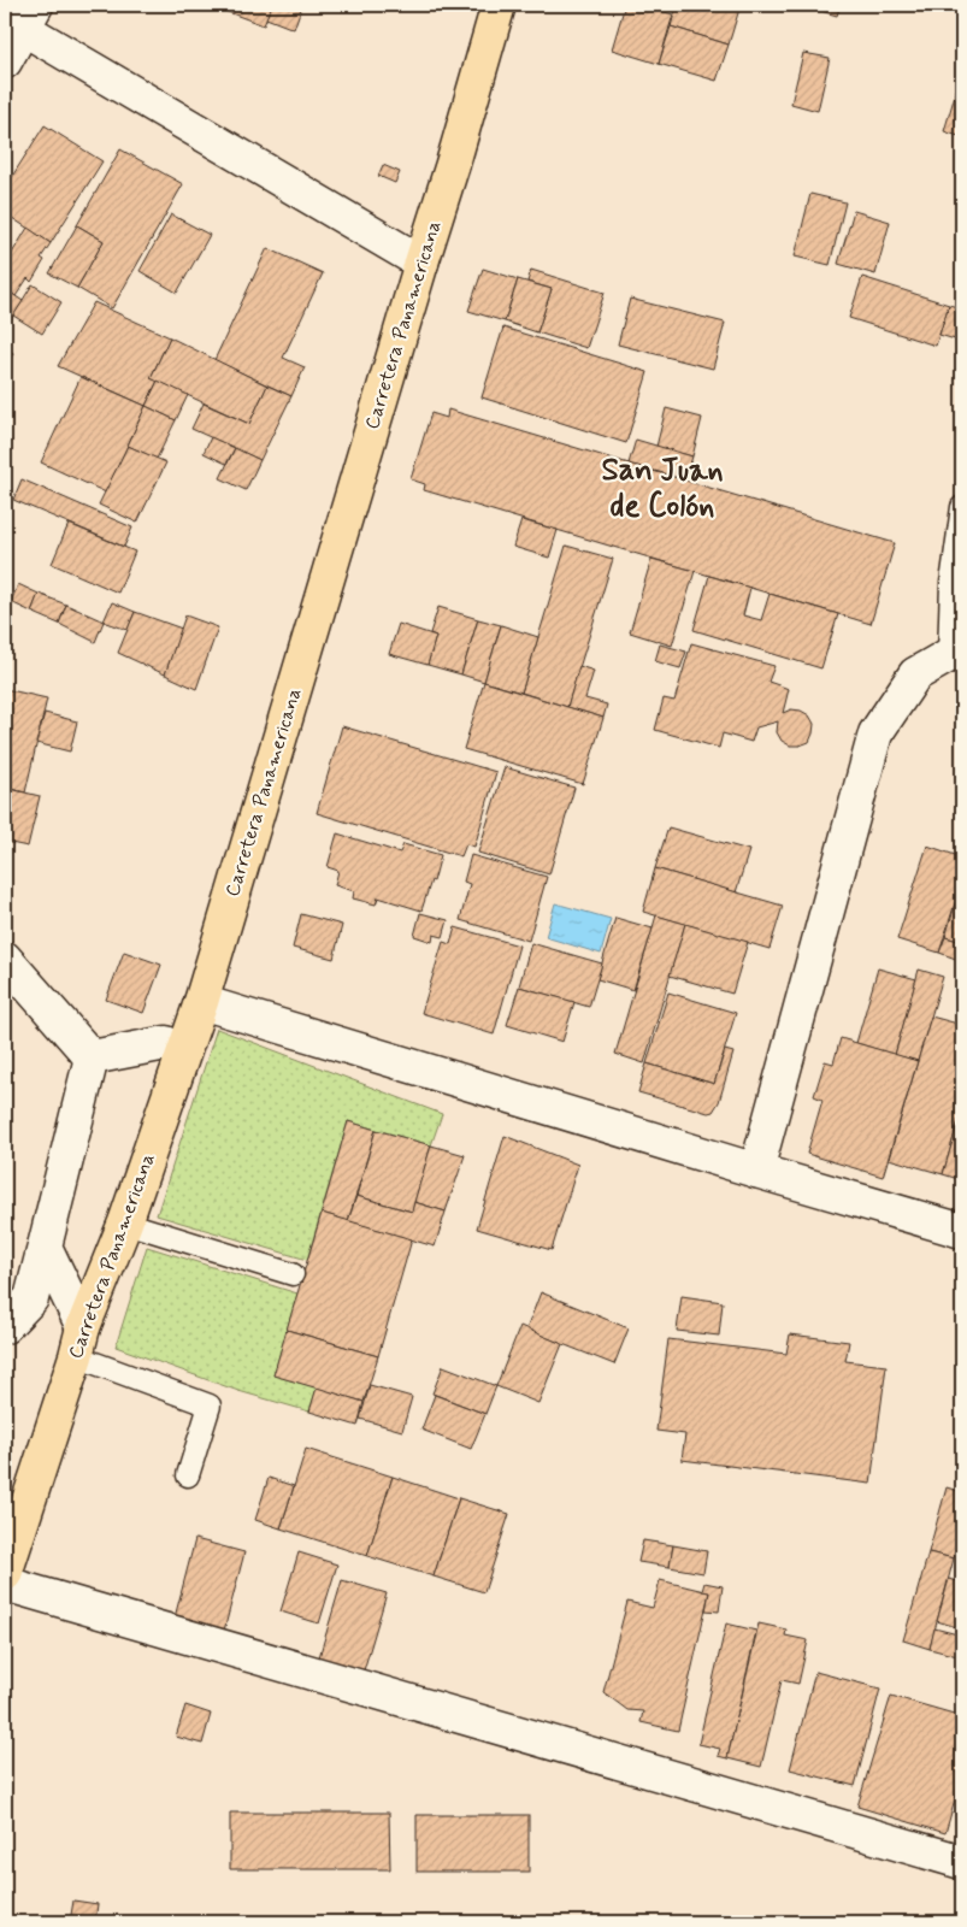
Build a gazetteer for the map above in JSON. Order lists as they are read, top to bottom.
{
  "streets": {
    "main road": ["Carretera Panamericana"]
  },
  "districts": ["San Juan de Colón"]
}
